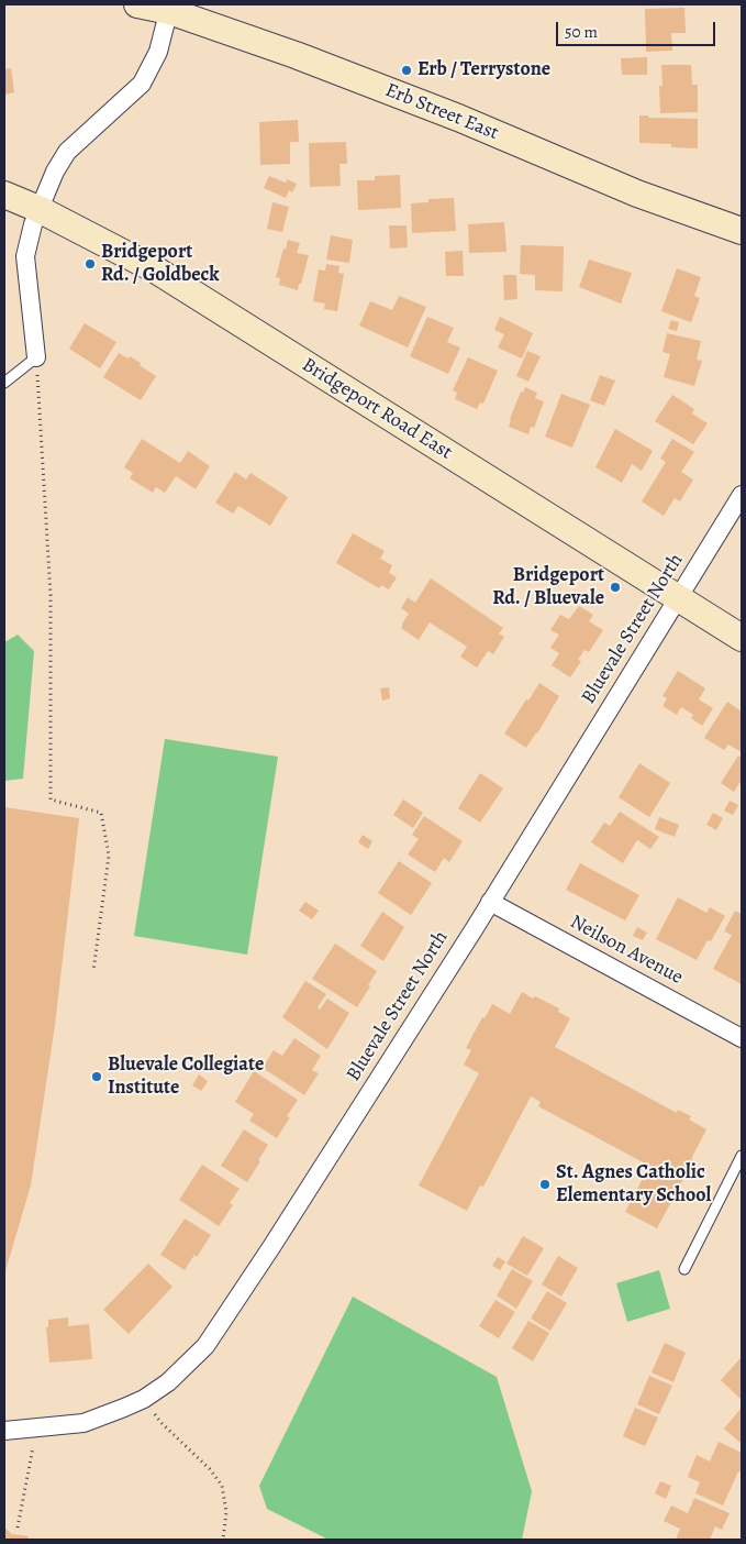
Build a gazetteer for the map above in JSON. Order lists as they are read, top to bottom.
{
  "streets": {
    "main road": ["Erb Street East", "Bridgeport Road East"],
    "street": ["Bluevale Street North", "Neilson Avenue"]
  },
  "crossings": [
    ["Bridgeport Road East", "Bluevale Street North"],
    ["Bluevale Street North", "Neilson Avenue"]
  ],
  "places": [
    "Erb / Terrystone",
    "Bridgeport Rd. / Goldbeck",
    "Bridgeport Rd. / Bluevale",
    "Bluevale Collegiate Institute",
    "St. Agnes Catholic Elementary School"
  ],
  "scale_bar": "50 m"
}
